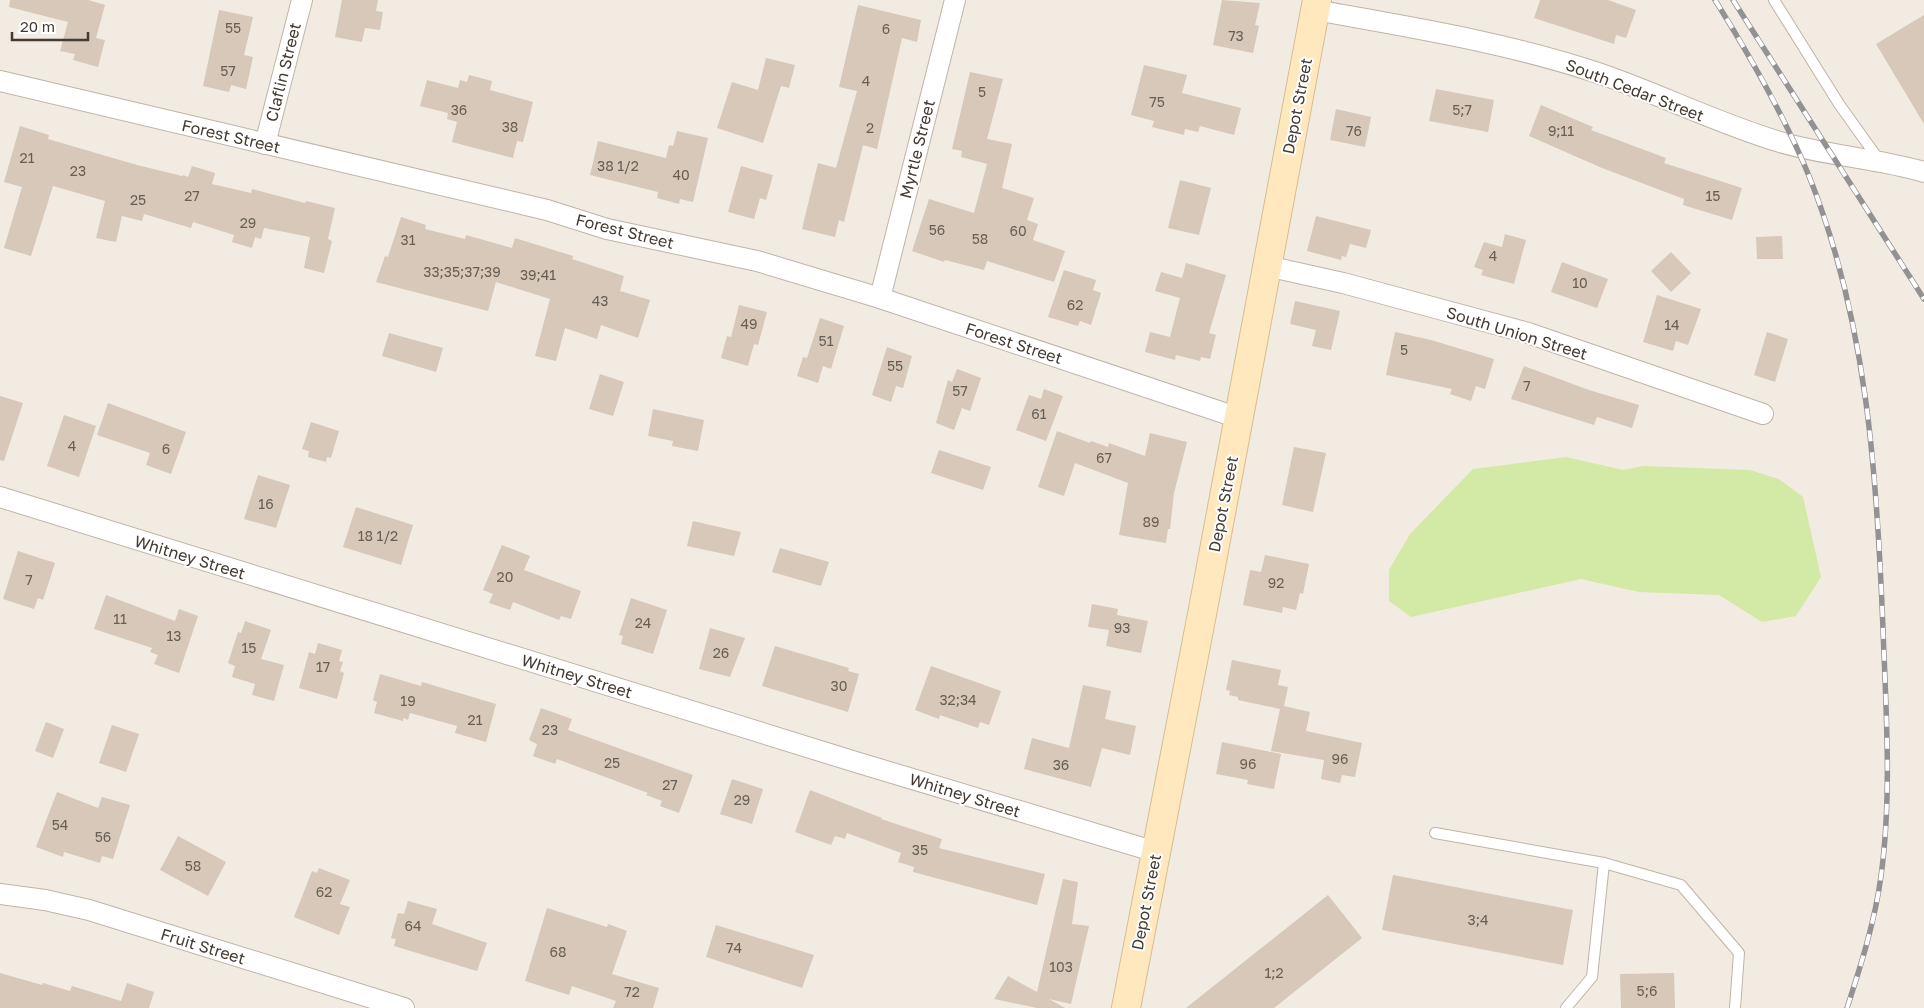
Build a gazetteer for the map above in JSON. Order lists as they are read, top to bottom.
{
  "streets": {
    "main road": ["Depot Street"],
    "street": [
      "Claflin Street",
      "South Cedar Street",
      "Forest Street",
      "Myrtle Street",
      "South Union Street",
      "Whitney Street",
      "Fruit Street"
    ]
  },
  "crossings": [
    ["Claflin Street", "Forest Street"],
    ["South Cedar Street", "Depot Street"],
    ["Depot Street", "Forest Street"],
    ["Depot Street", "South Union Street"],
    ["Depot Street", "Whitney Street"],
    ["Forest Street", "Myrtle Street"]
  ],
  "house_numbers": [
    "55",
    "6",
    "73",
    "57",
    "4",
    "5",
    "75",
    "36",
    "5;7",
    "38",
    "2",
    "76",
    "9;11",
    "21",
    "38 1/2",
    "23",
    "40",
    "27",
    "15",
    "25",
    "29",
    "56",
    "60",
    "58",
    "31",
    "4",
    "33;35;37;39",
    "39;41",
    "10",
    "43",
    "62",
    "49",
    "14",
    "51",
    "5",
    "55",
    "7",
    "57",
    "61",
    "4",
    "6",
    "67",
    "16",
    "89",
    "18 1/2",
    "20",
    "7",
    "92",
    "11",
    "24",
    "93",
    "13",
    "15",
    "26",
    "17",
    "30",
    "32;34",
    "19",
    "21",
    "23",
    "96",
    "25",
    "96",
    "36",
    "27",
    "29",
    "54",
    "56",
    "35",
    "58",
    "62",
    "3;4",
    "64",
    "74",
    "68",
    "103",
    "1;2",
    "5;6",
    "72"
  ],
  "scale_bar": "20 m"
}
